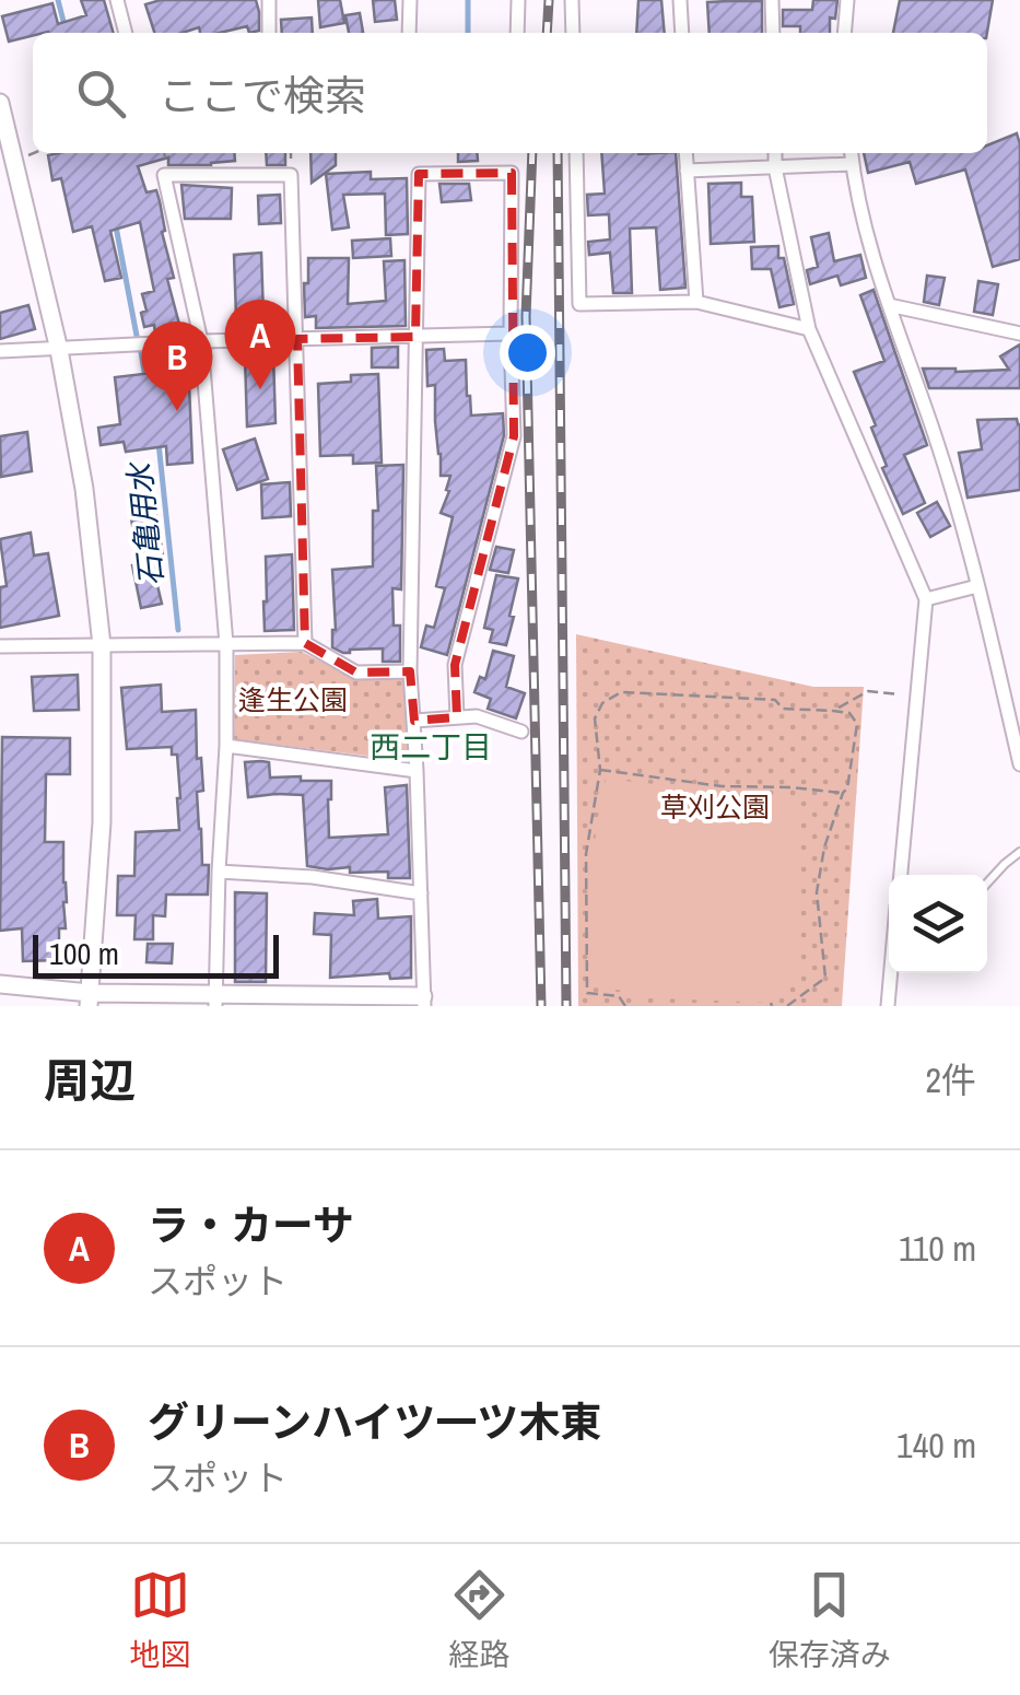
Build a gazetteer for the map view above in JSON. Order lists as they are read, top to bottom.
{
  "districts": ["西二丁目"],
  "water": ["石亀用水"],
  "parks": ["逢生公園", "草刈公園"],
  "scale_bar": "100 m",
  "page": {
    "search": "ここで検索",
    "pins": ["A", "B"],
    "scale": "100 m",
    "heading": ["周辺", "2件"],
    "list": [
      {
        "mark": "A",
        "name": "ラ・カーサ",
        "note": "スポット",
        "value": "110 m"
      },
      {
        "mark": "B",
        "name": "グリーンハイツ一ツ木東",
        "note": "スポット",
        "value": "140 m"
      }
    ],
    "nav": ["地図", "経路", "保存済み"]
  }
}
